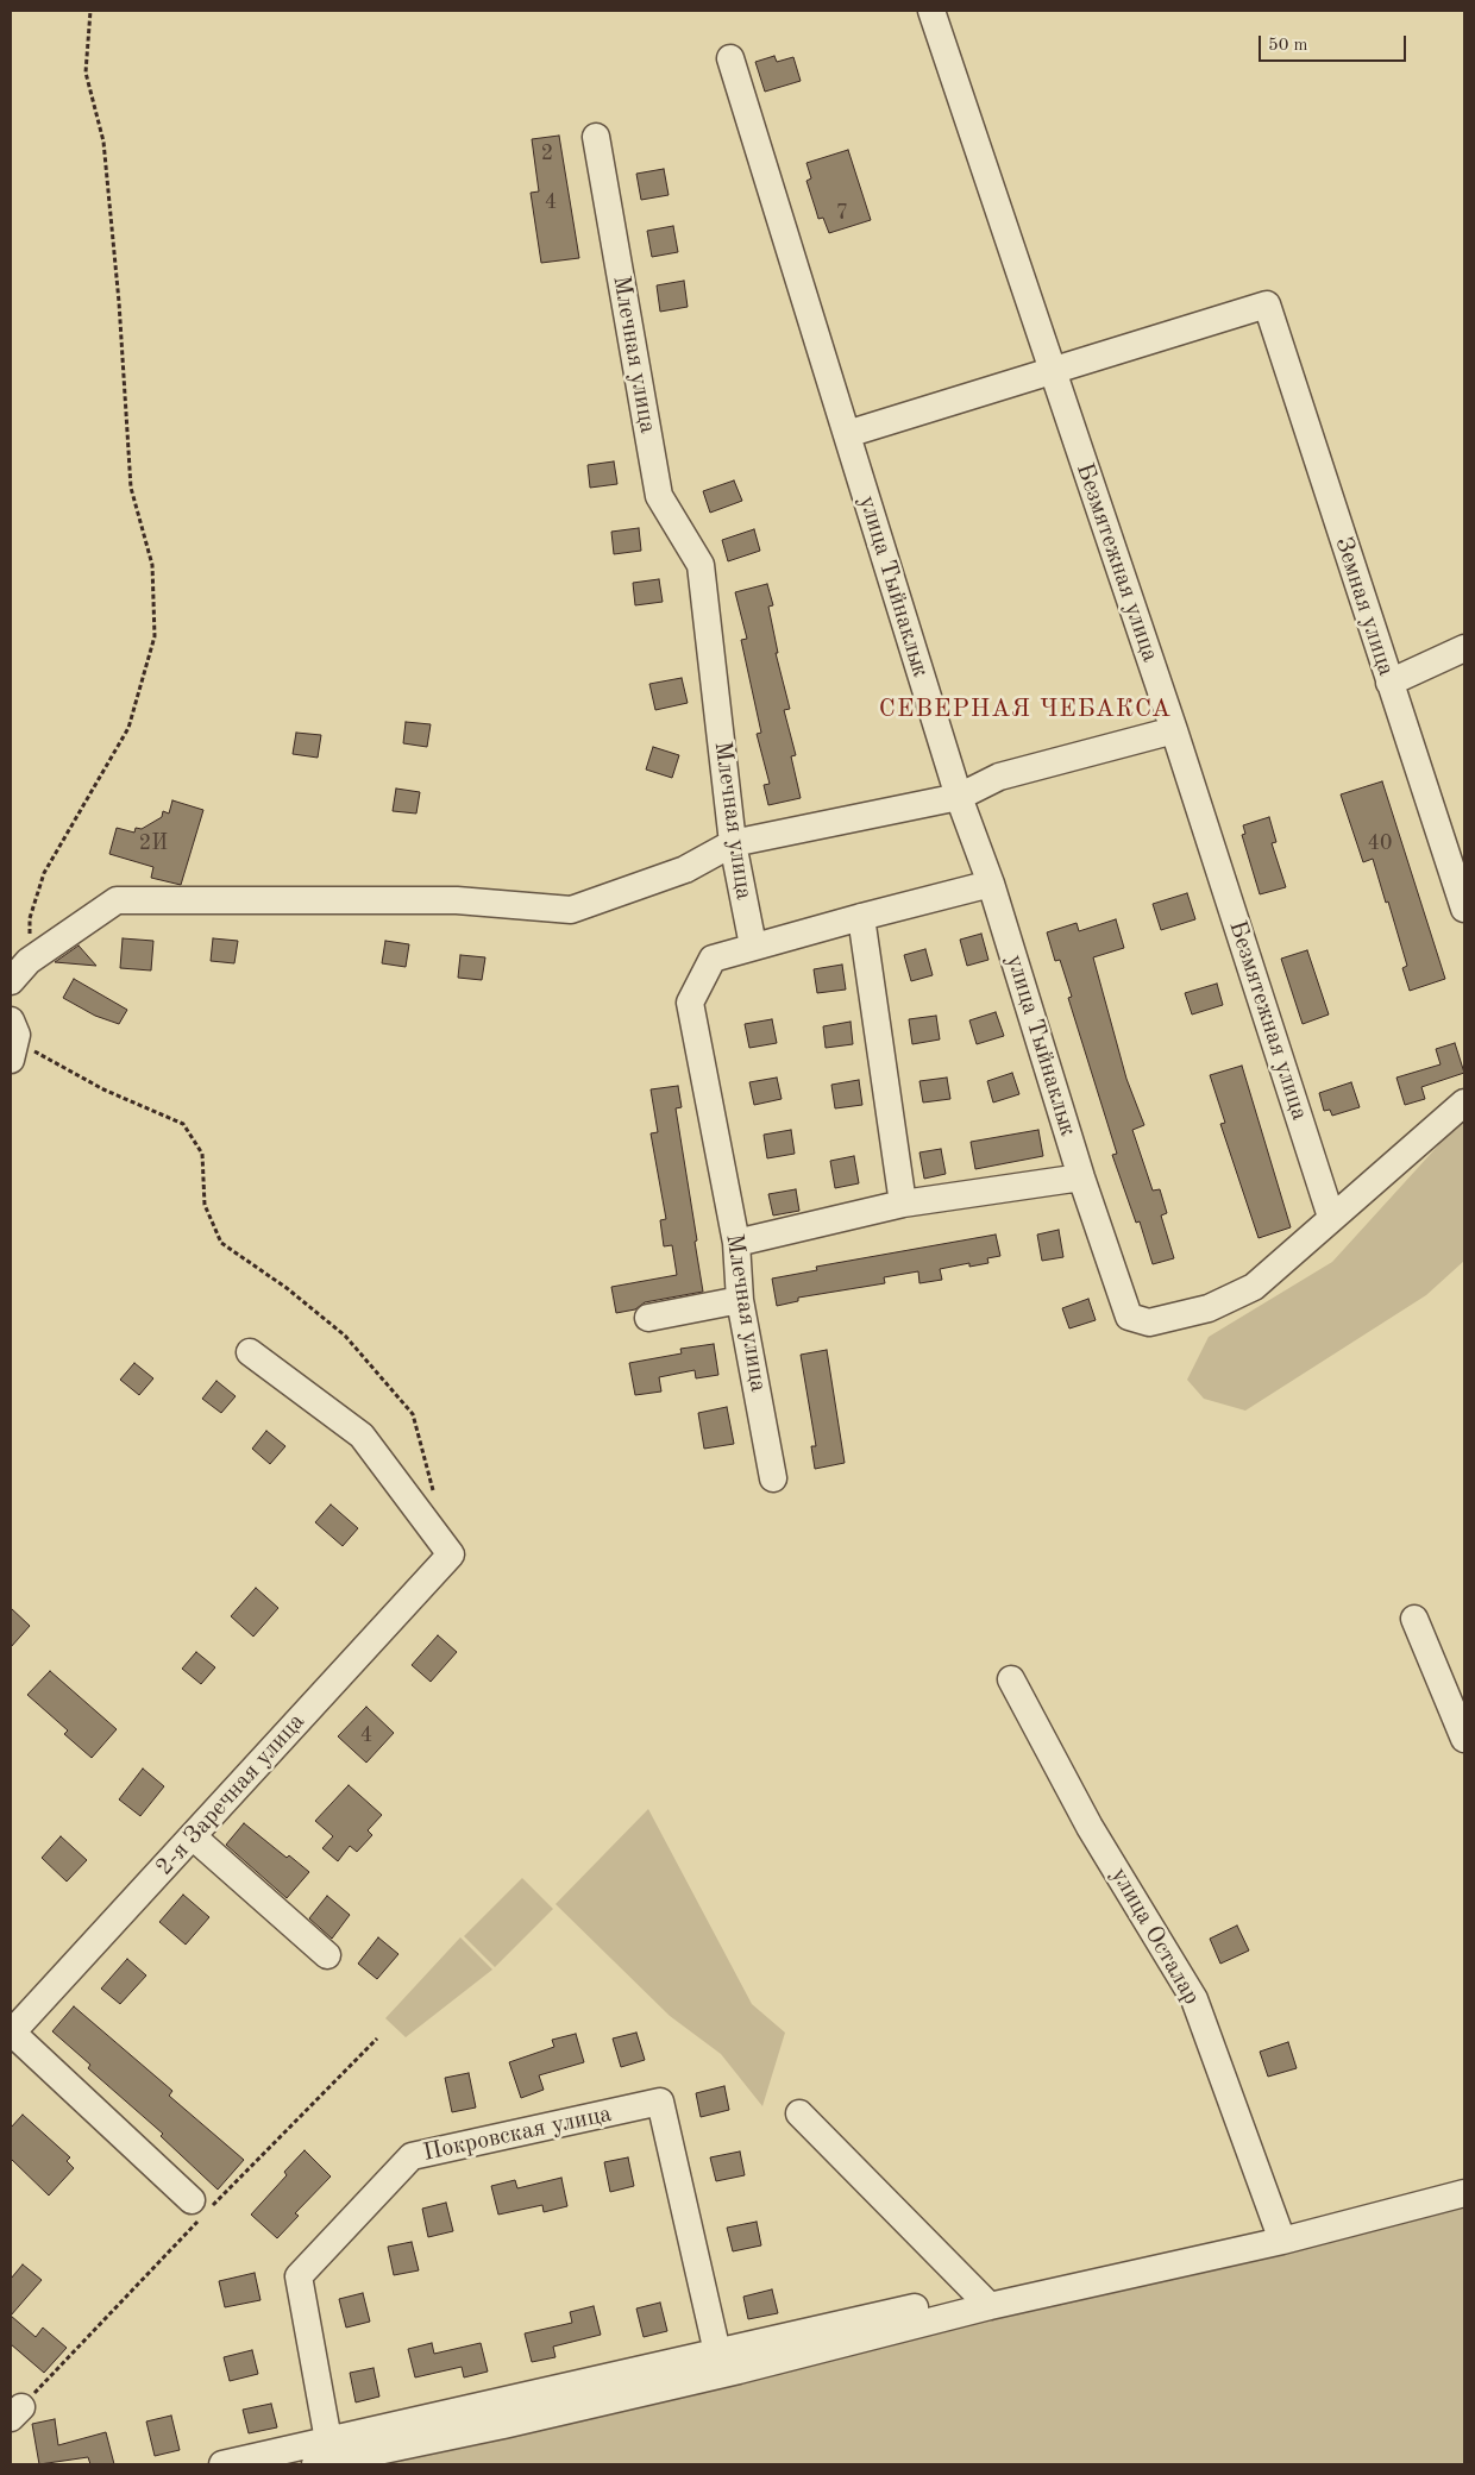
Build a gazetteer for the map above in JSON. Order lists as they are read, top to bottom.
{
  "streets": {
    "street": [
      "Млечная улица",
      "Безмятежная улица",
      "улица Тыйнаклык",
      "Земная улица",
      "2-я Заречная улица",
      "улица Осталар",
      "Покровская улица"
    ]
  },
  "crossings": [
    ["Безмятежная улица", "улица Тыйнаклык"],
    ["Безмятежная улица", "Земная улица"]
  ],
  "districts": ["СЕВЕРНАЯ ЧЕБАКСА"],
  "house_numbers": [
    "2",
    "4",
    "7",
    "2И",
    "40",
    "4"
  ],
  "scale_bar": "50 m"
}
